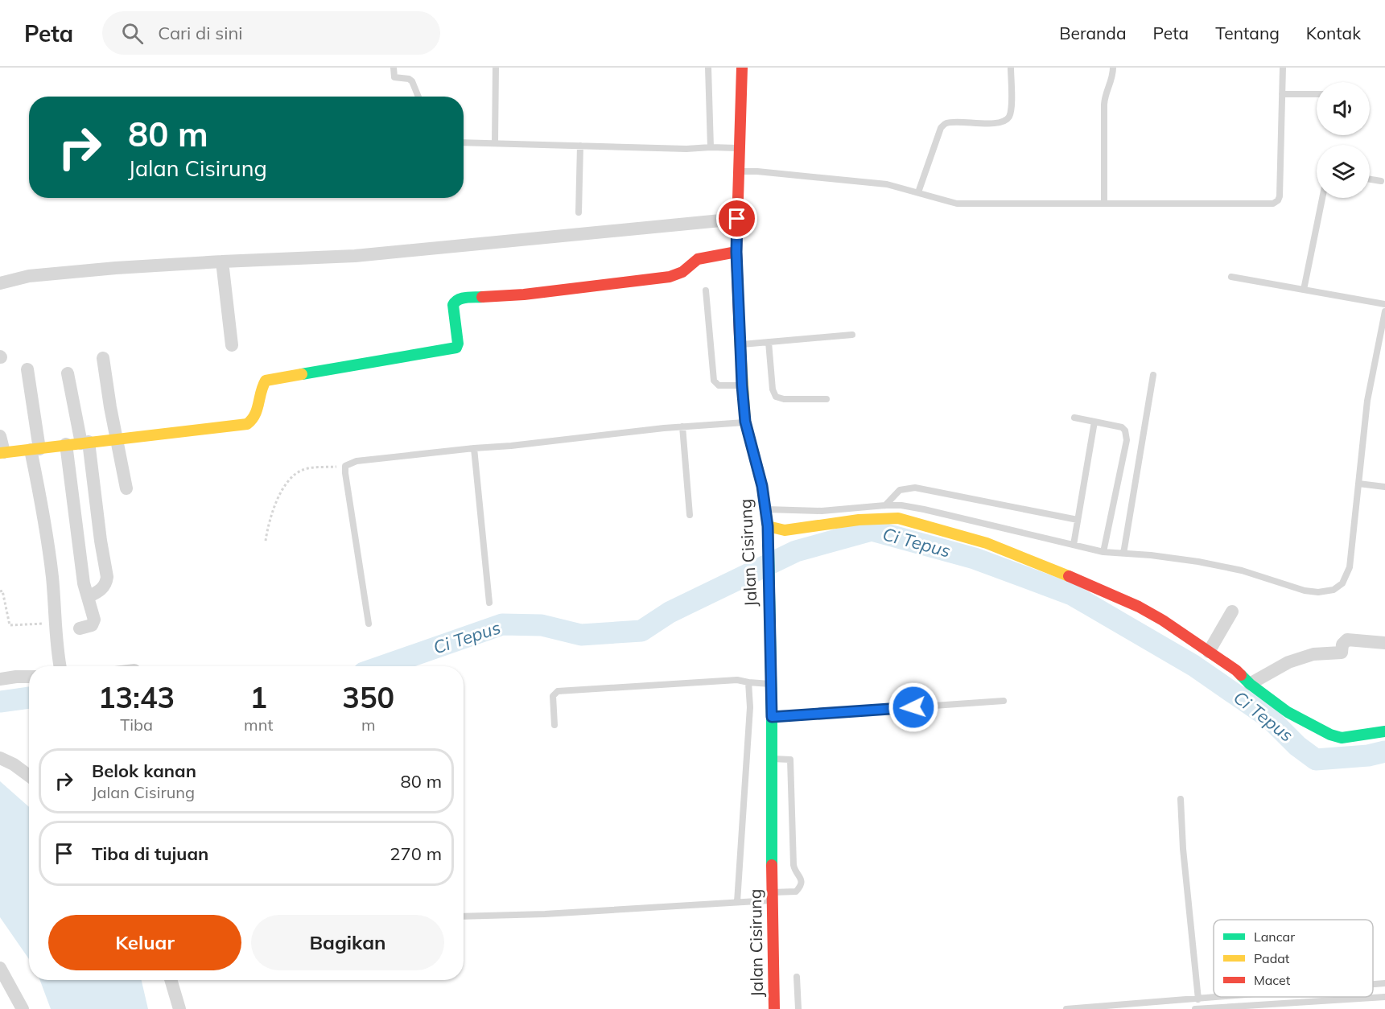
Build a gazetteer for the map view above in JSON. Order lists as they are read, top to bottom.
{
  "streets": {
    "street": ["Jalan Cisirung"]
  },
  "water": ["Ci Tepus"],
  "legend": ["Lancar", "Padat", "Macet"],
  "page": {
    "header": "Peta",
    "search": "Cari di sini",
    "nav": [
      "Beranda",
      "Peta",
      "Tentang",
      "Kontak"
    ],
    "turn": ["80 m", "Jalan Cisirung"],
    "eta": [
      "13:43",
      "Tiba",
      "1",
      "mnt",
      "350",
      "m"
    ],
    "list": [
      {
        "name": "Belok kanan",
        "note": "Jalan Cisirung",
        "value": "80 m"
      },
      {
        "name": "Tiba di tujuan",
        "value": "270 m"
      }
    ],
    "buttons": ["Keluar", "Bagikan"]
  }
}
